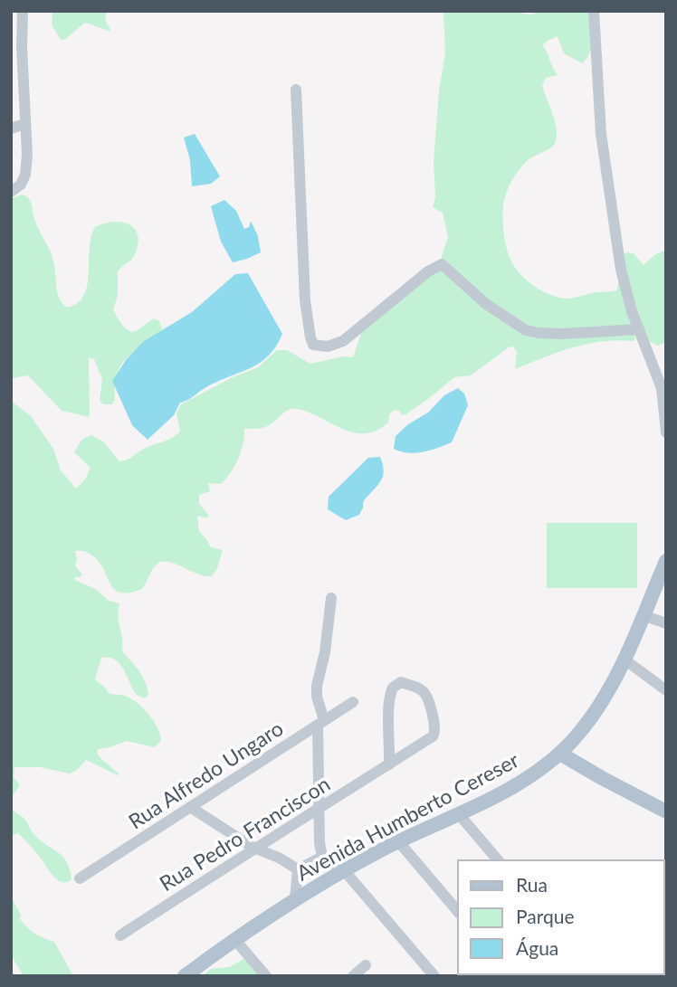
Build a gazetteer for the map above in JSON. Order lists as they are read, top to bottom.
{
  "streets": {
    "main road": ["Avenida Humberto Cereser"],
    "street": ["Rua Alfredo Ungaro", "Rua Pedro Franciscon"]
  },
  "legend": ["Rua", "Parque", "Água"]
}
